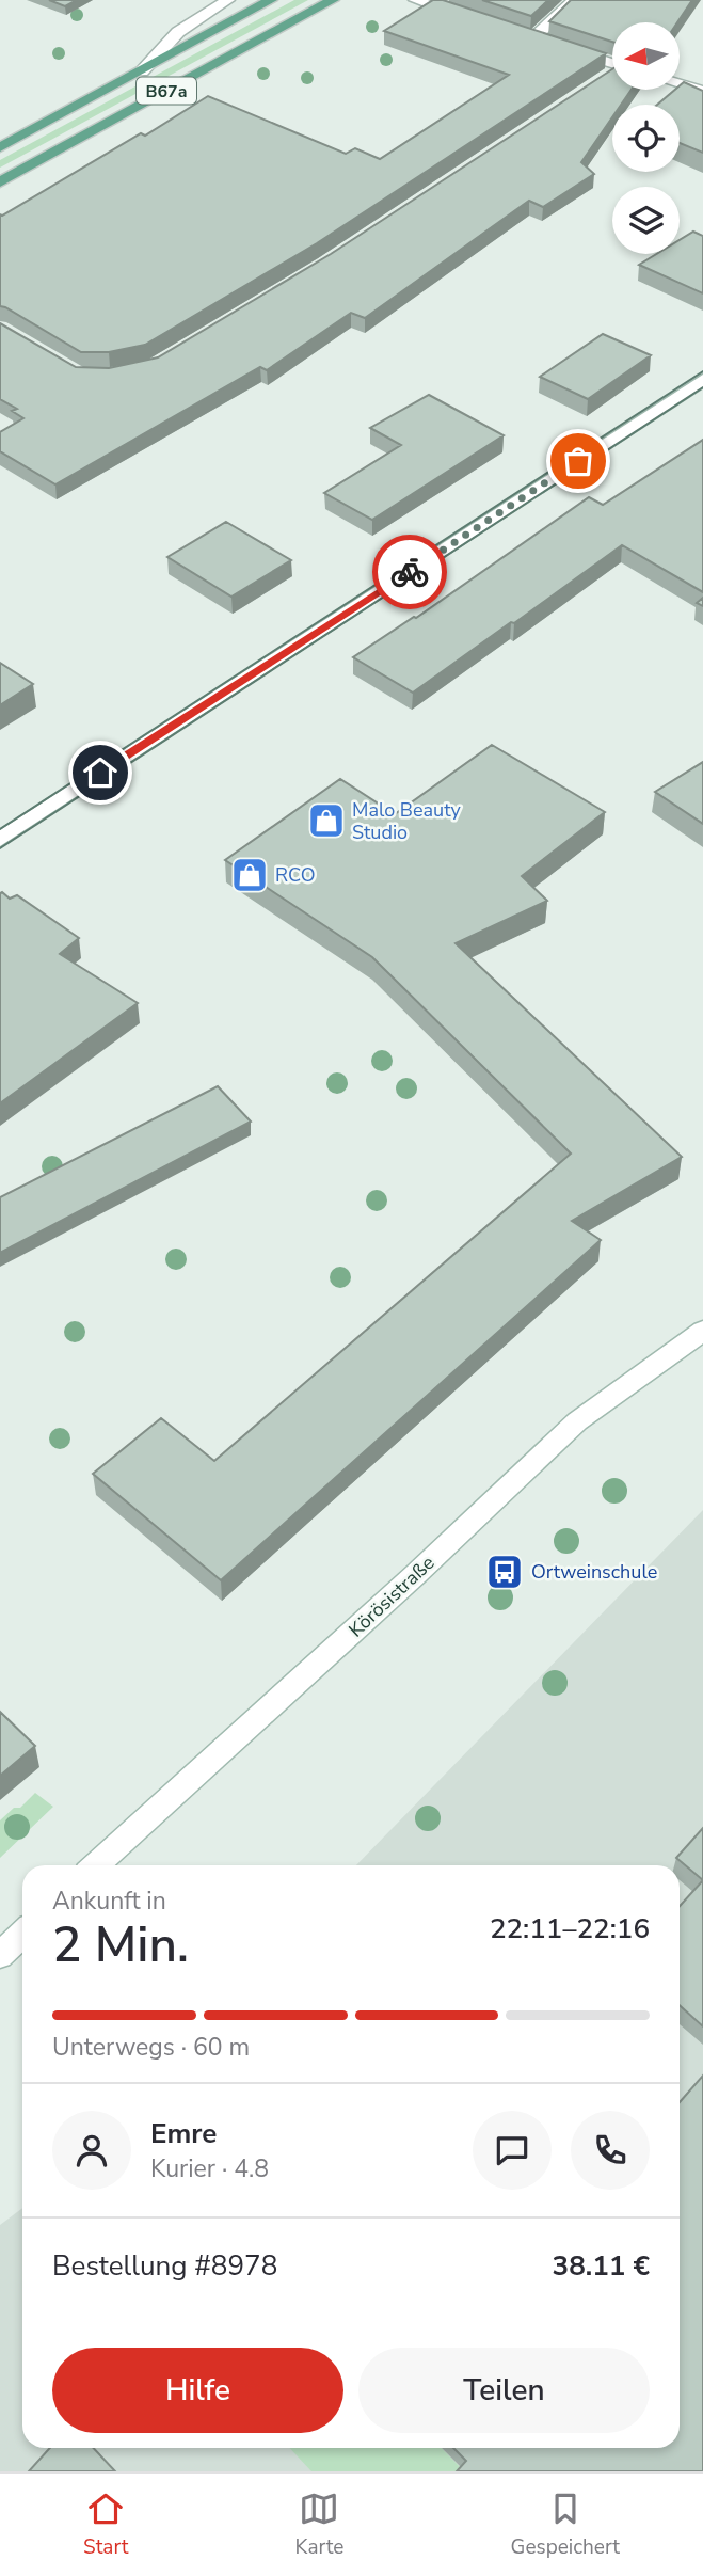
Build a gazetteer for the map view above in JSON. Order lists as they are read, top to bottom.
{
  "streets": {
    "main road": ["B67a"],
    "street": ["Körösistraße"]
  },
  "places": {
    "shop": ["Malo Beauty Studio", "RCO"],
    "bus stop": ["Ortweinschule"]
  },
  "north": "left",
  "page": {
    "heading": ["2 Min.", "Ankunft in", "22:11–22:16"],
    "panel": [
      "Emre",
      "Kurier · 4.8",
      "Bestellung #8978",
      "38.11 €"
    ],
    "bar": "Unterwegs · 60 m",
    "buttons": ["Hilfe", "Teilen"],
    "tabs": ["Start", "Karte", "Gespeichert"]
  }
}
